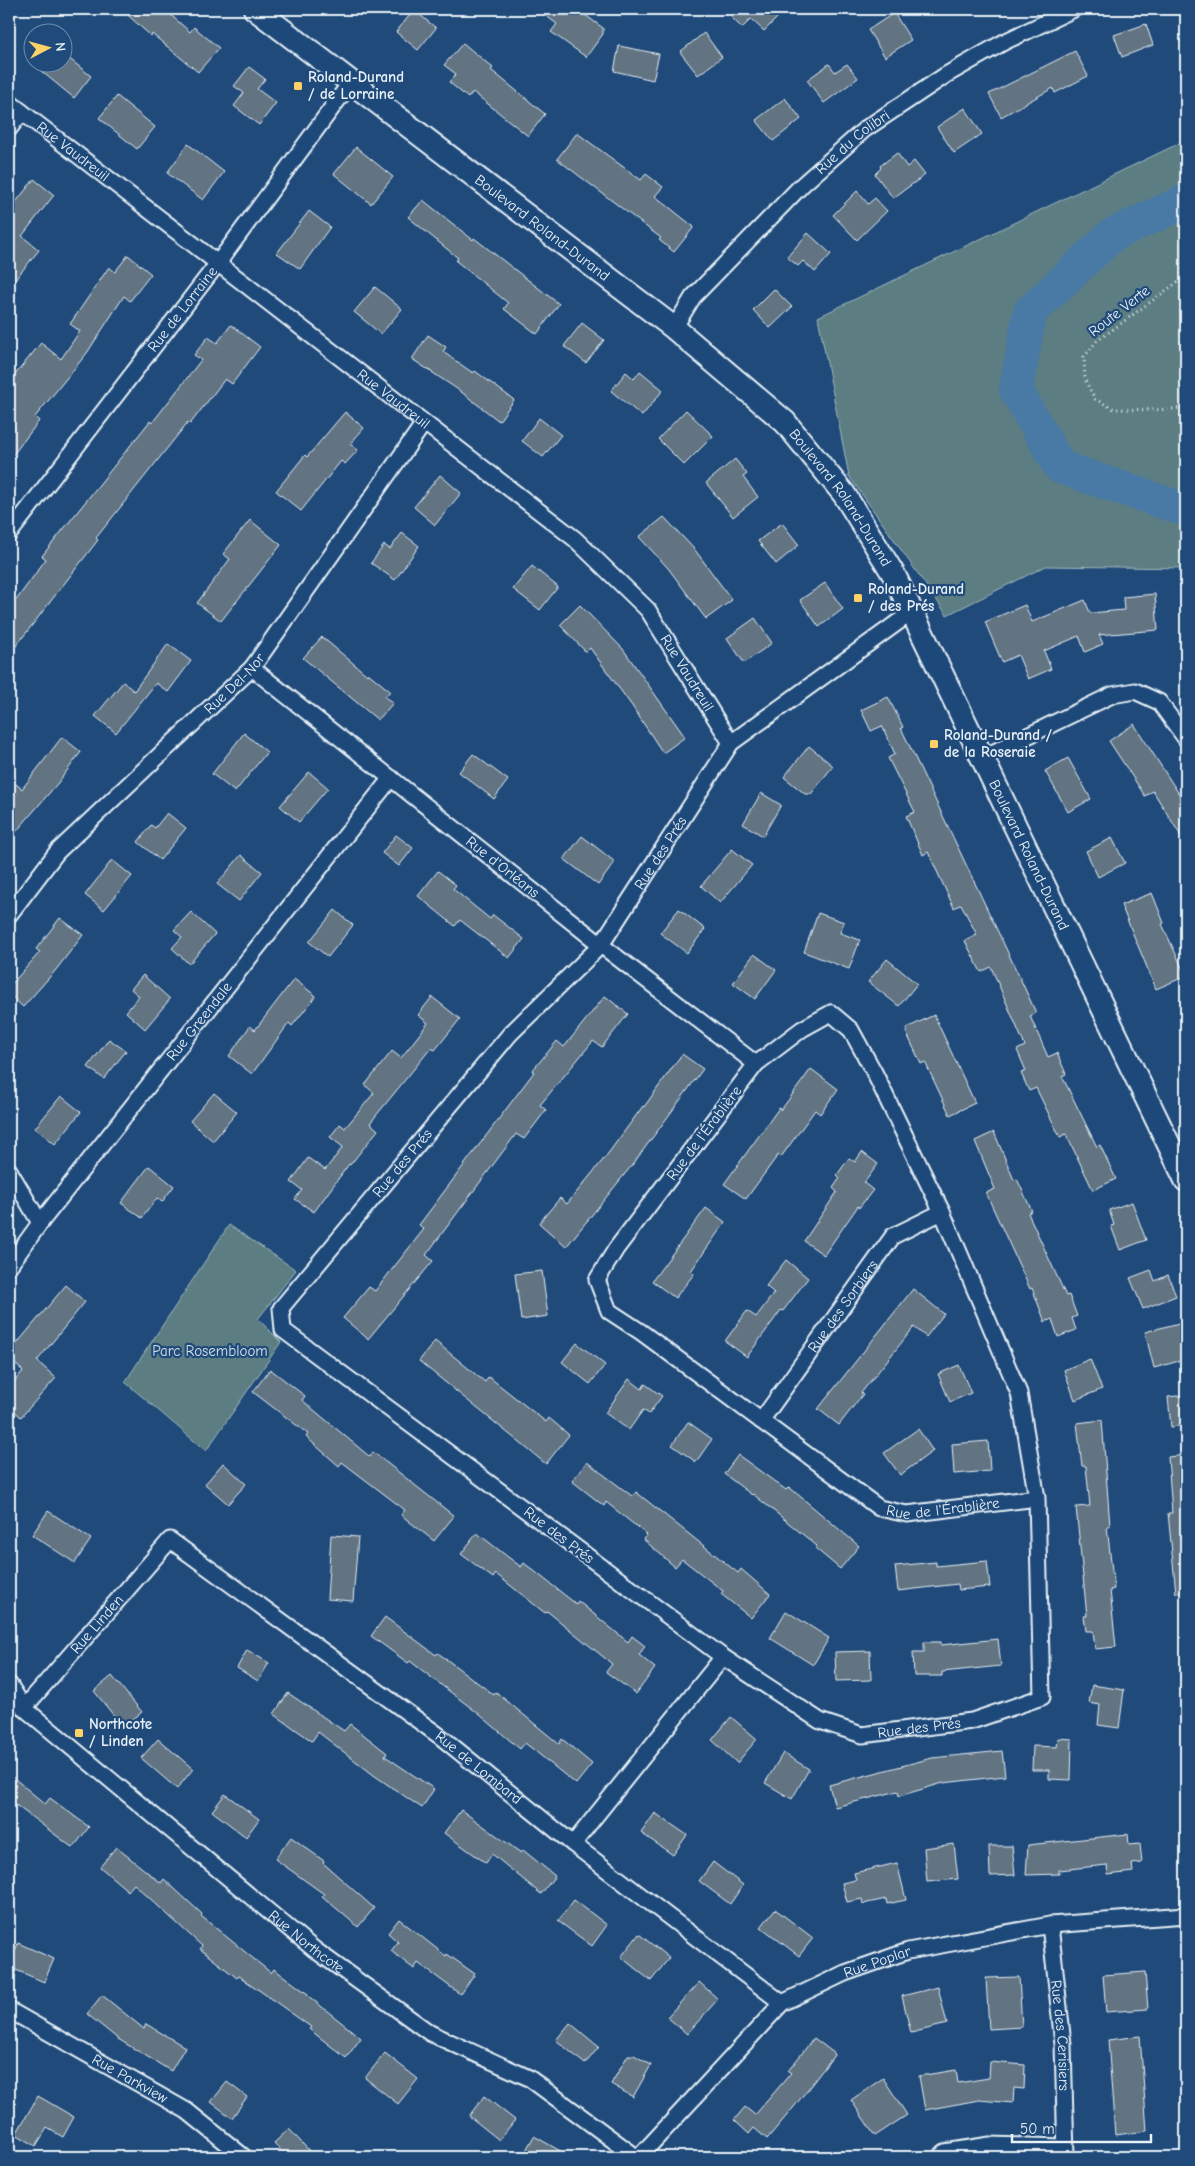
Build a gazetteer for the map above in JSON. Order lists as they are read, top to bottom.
{
  "streets": {
    "street": [
      "Rue du Colibri",
      "Rue Vaudreuil",
      "Boulevard Roland-Durand",
      "Rue de Lorraine",
      "Rue Del-Nor",
      "Rue des Prés",
      "Rue d'Orléans",
      "Rue Greendale",
      "Rue de l'Érablière",
      "Rue des Sorbiers",
      "Rue Linden",
      "Rue de Lombard",
      "Rue Northcote",
      "Rue Poplar",
      "Rue des Cerisiers",
      "Rue Parkview"
    ],
    "path": ["Route Verte"]
  },
  "crossings": [
    ["Rue du Colibri", "Boulevard Roland-Durand"],
    ["Rue Vaudreuil", "Rue de Lorraine"],
    ["Rue Vaudreuil", "Rue Del-Nor"],
    ["Rue Vaudreuil", "Rue des Prés"],
    ["Boulevard Roland-Durand", "Rue de Lorraine"],
    ["Boulevard Roland-Durand", "Rue des Prés"],
    ["Rue Del-Nor", "Rue d'Orléans"],
    ["Rue des Prés", "Rue d'Orléans"],
    ["Rue des Prés", "Rue de l'Érablière"],
    ["Rue d'Orléans", "Rue Greendale"],
    ["Rue d'Orléans", "Rue de l'Érablière"],
    ["Rue de l'Érablière", "Rue des Sorbiers"],
    ["Rue Linden", "Rue de Lombard"],
    ["Rue Linden", "Rue Northcote"],
    ["Rue de Lombard", "Rue Poplar"],
    ["Rue Northcote", "Rue Poplar"],
    ["Rue Poplar", "Rue des Cerisiers"]
  ],
  "parks": ["Parc Rosembloom"],
  "places": {
    "transit": [
      "Roland-Durand / de Lorraine",
      "Roland-Durand / des Prés",
      "Roland-Durand / de la Roseraie",
      "Northcote / Linden"
    ]
  },
  "scale_bar": "50 m",
  "north": "right"
}
